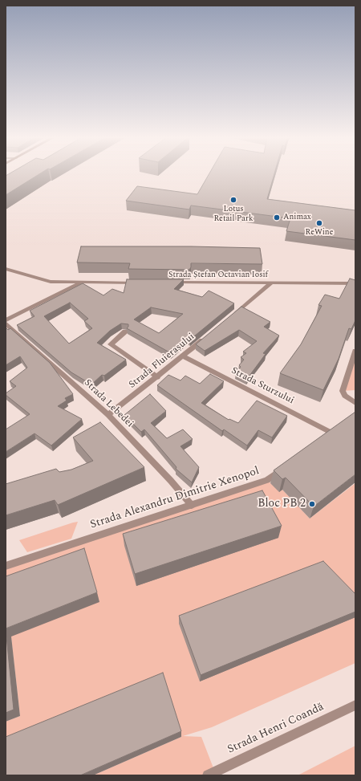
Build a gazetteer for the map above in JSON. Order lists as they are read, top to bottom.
{
  "streets": {
    "street": [
      "Strada Ștefan Octavian Iosif",
      "Strada Fluierașului",
      "Strada Sturzului",
      "Strada Lebedei",
      "Strada Alexandru Dimitrie Xenopol",
      "Strada Henri Coandă"
    ]
  },
  "crossings": [
    ["Strada Fluierașului", "Strada Sturzului"],
    ["Strada Fluierașului", "Strada Lebedei"],
    ["Strada Lebedei", "Strada Alexandru Dimitrie Xenopol"]
  ],
  "places": [
    "Lotus Retail Park",
    "Animax",
    "ReWine",
    "Bloc PB 2"
  ]
}
